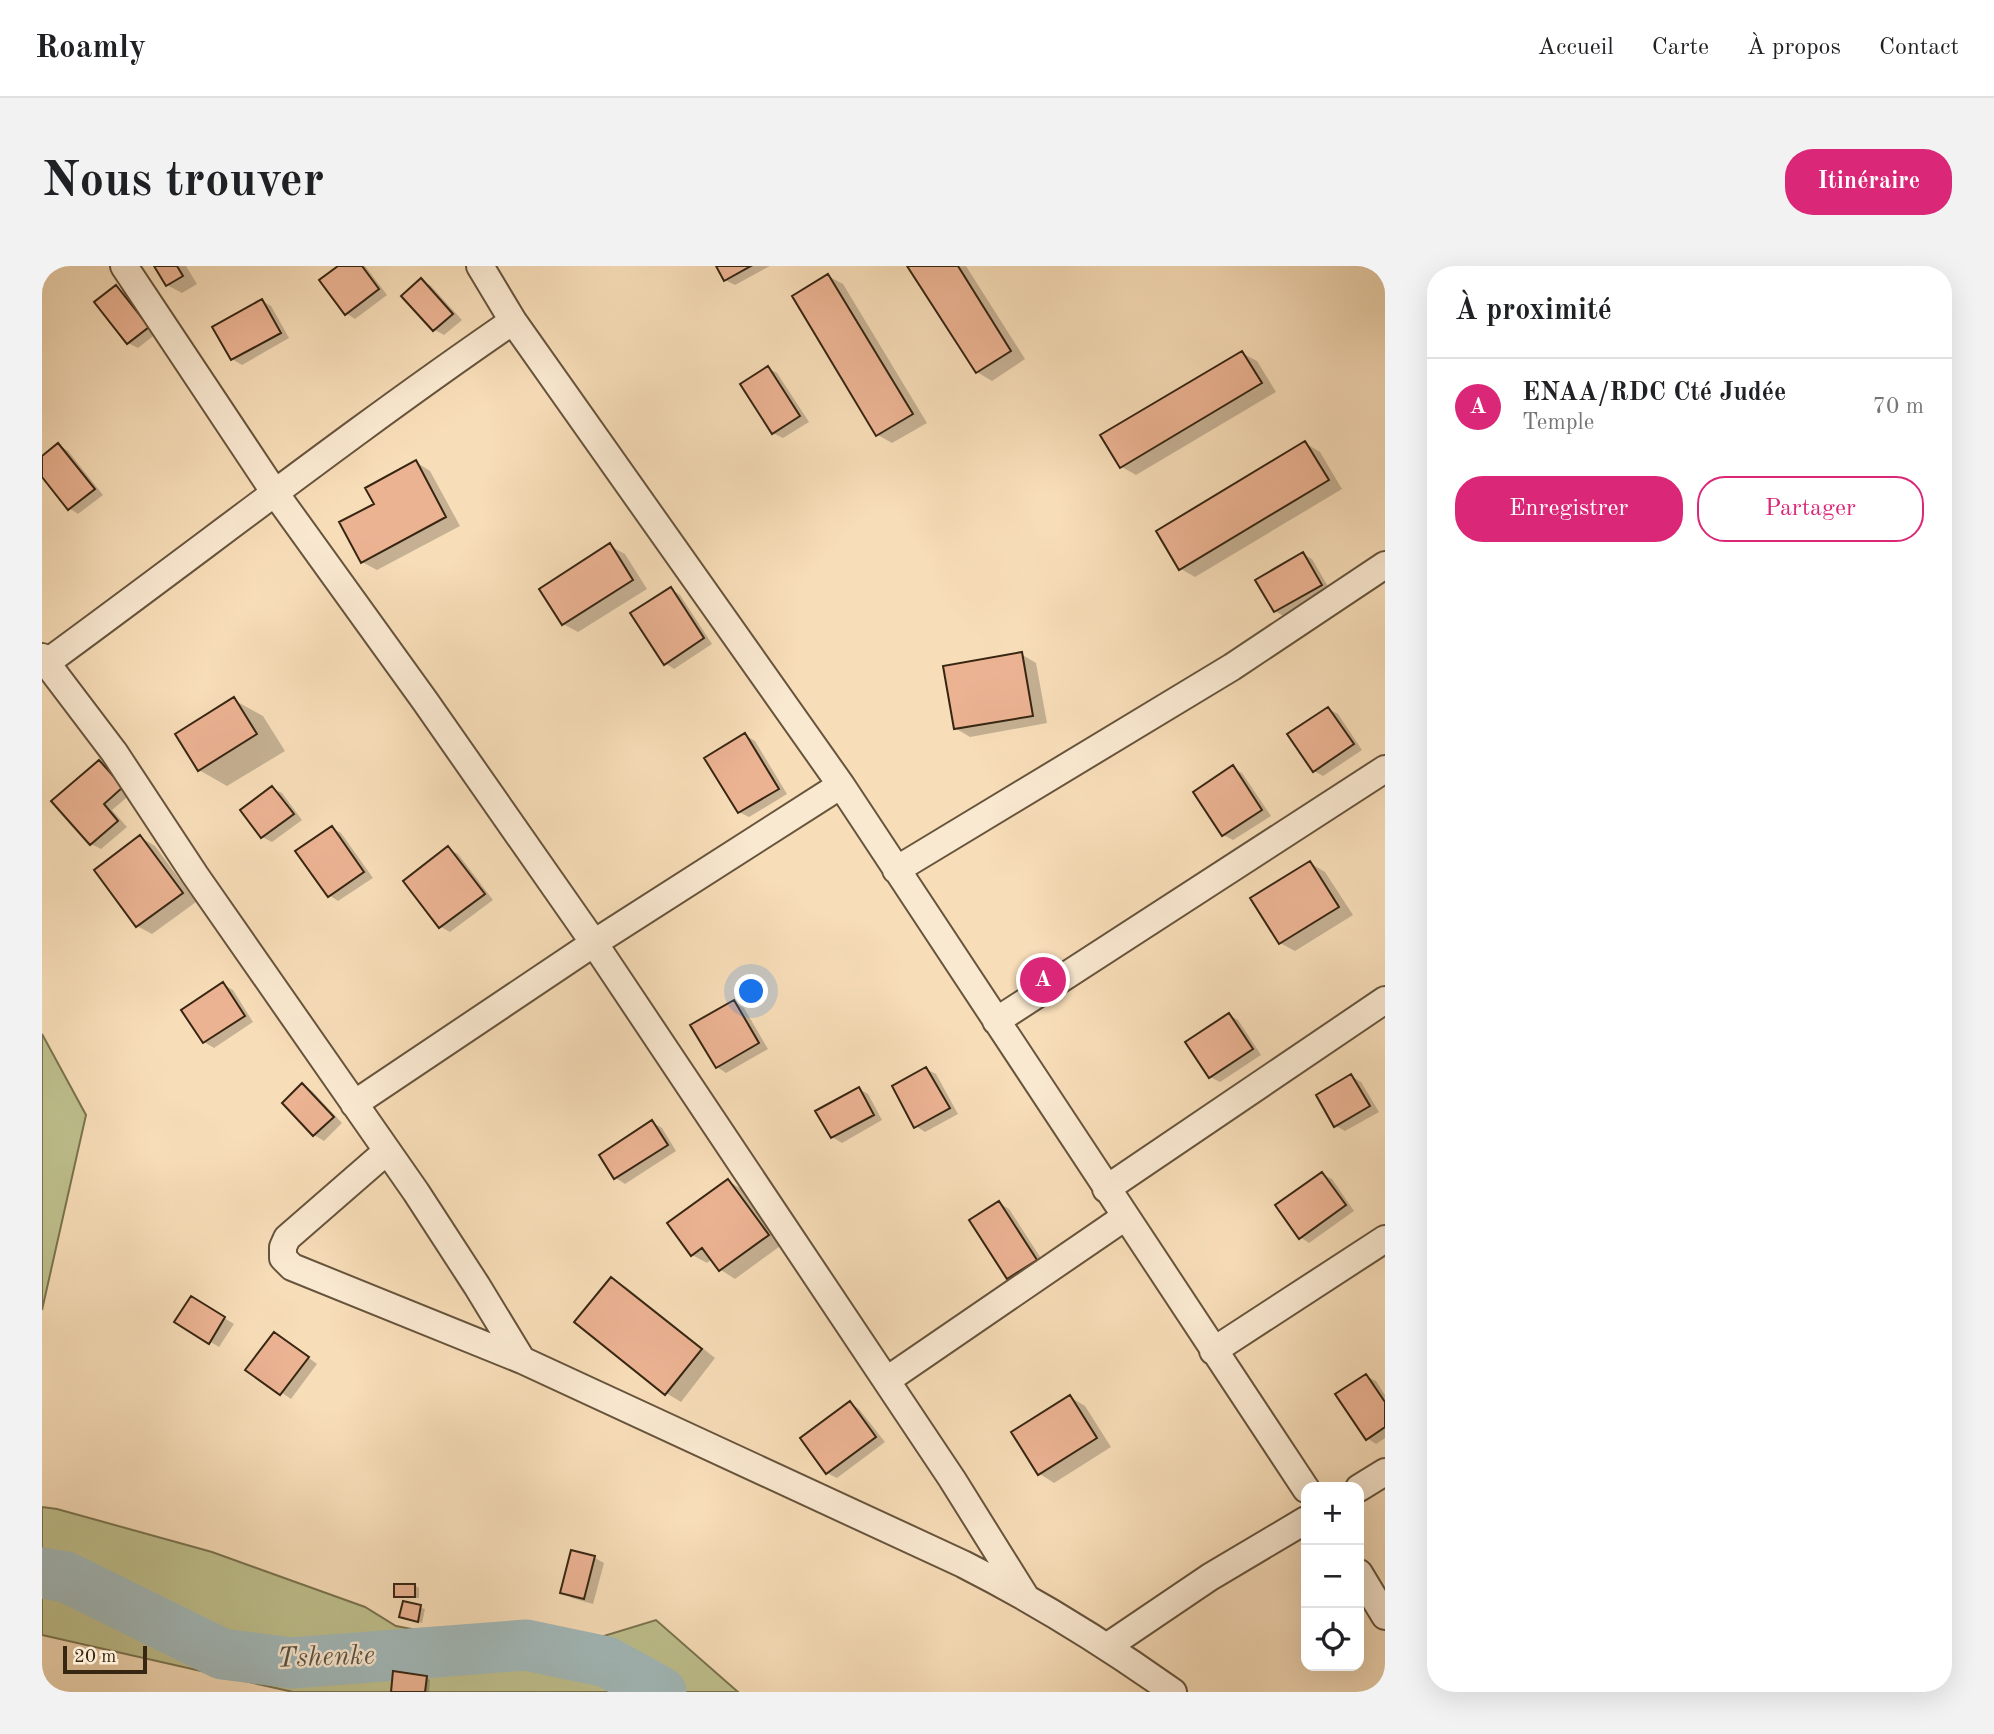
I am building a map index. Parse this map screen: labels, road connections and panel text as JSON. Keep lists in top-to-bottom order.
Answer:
{
  "water": ["Tshenke"],
  "scale_bar": "20 m",
  "page": {
    "header": "Roamly",
    "nav": [
      "Accueil",
      "Carte",
      "À propos",
      "Contact"
    ],
    "buttons": [
      "Itinéraire",
      ["Enregistrer", "Partager"]
    ],
    "title": "Nous trouver",
    "heading": "À proximité",
    "list": [
      {
        "mark": "A",
        "name": "ENAA/RDC Cté Judée",
        "note": "Temple",
        "value": "70 m"
      }
    ],
    "pins": "A",
    "map_buttons": ["+", "−"],
    "scale": "20 m"
  }
}
